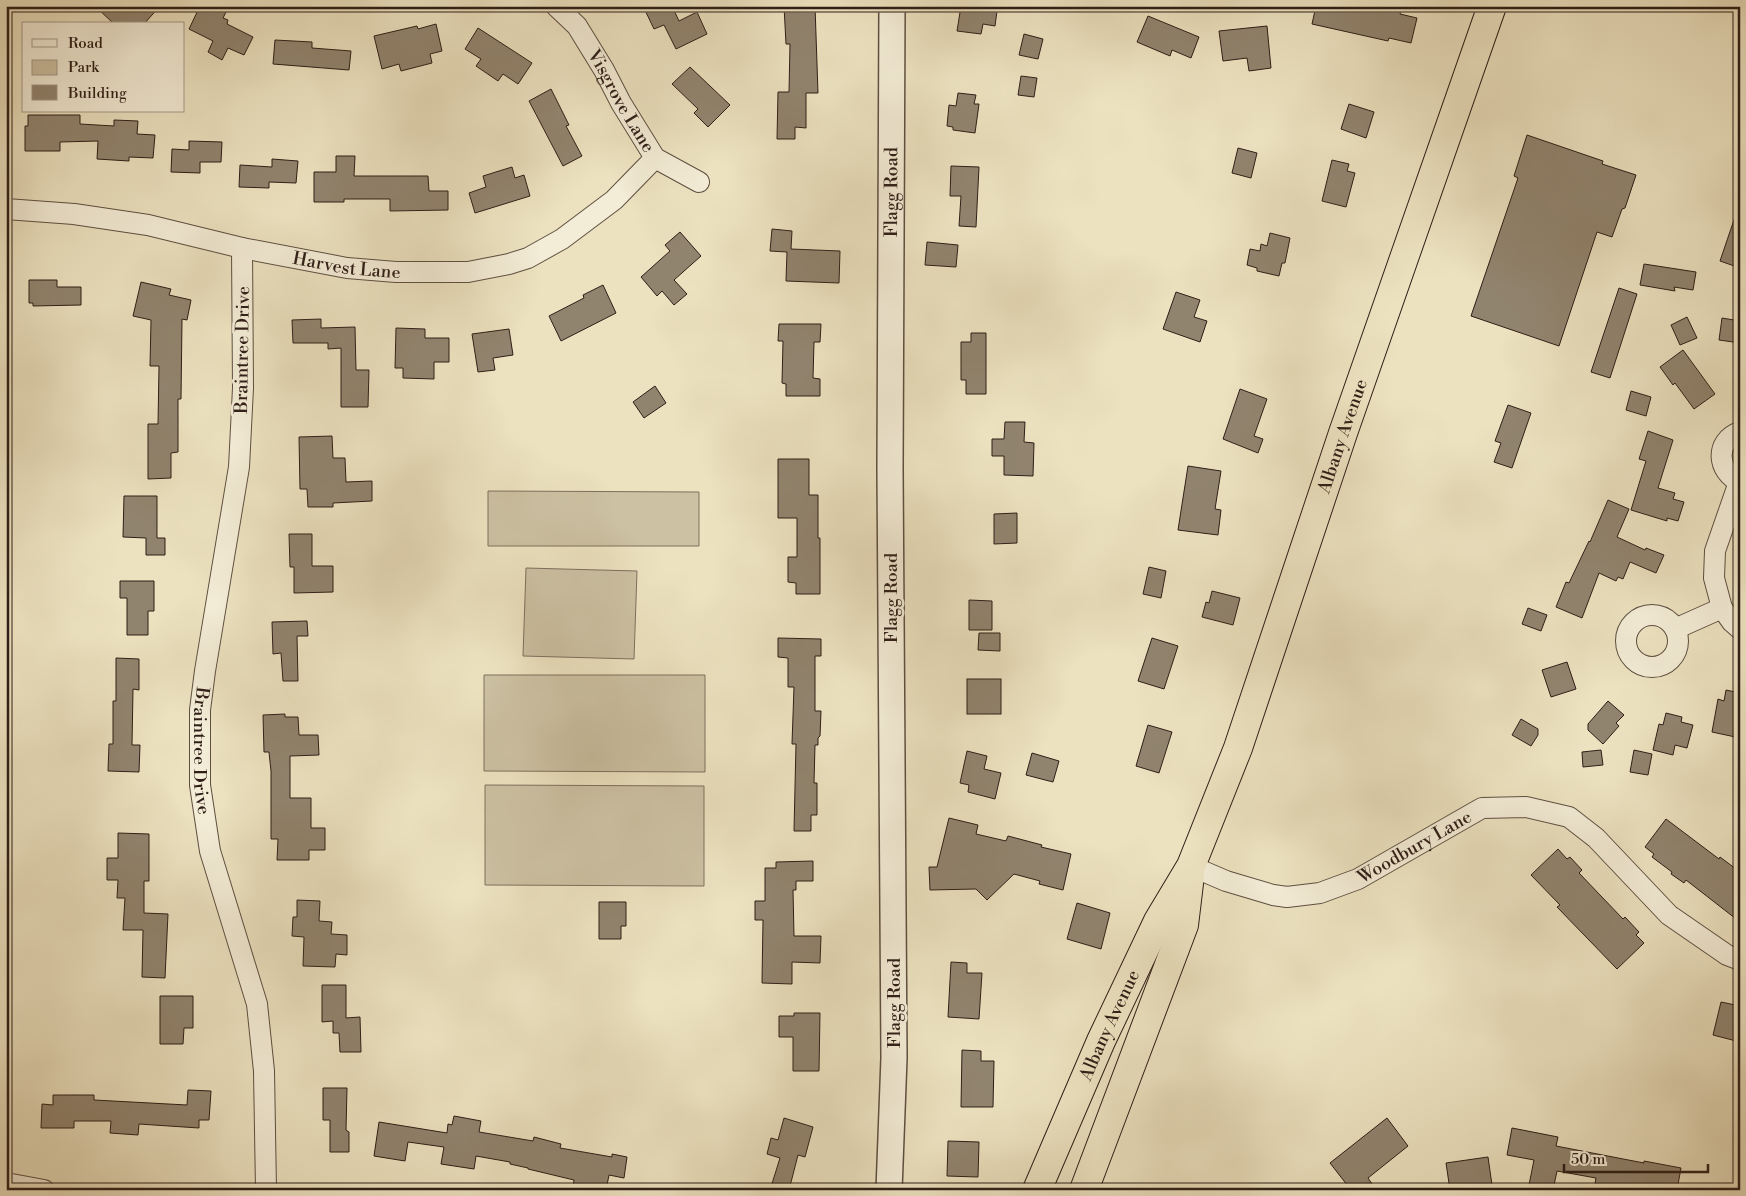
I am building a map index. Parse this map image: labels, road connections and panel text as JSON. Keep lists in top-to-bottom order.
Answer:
{
  "streets": {
    "highway": ["Albany Avenue"],
    "street": [
      "Visgrove Lane",
      "Flagg Road",
      "Harvest Lane",
      "Braintree Drive",
      "Woodbury Lane"
    ]
  },
  "crossings": [
    ["Visgrove Lane", "Harvest Lane"],
    ["Harvest Lane", "Braintree Drive"],
    ["Albany Avenue", "Woodbury Lane"]
  ],
  "legend": ["Road", "Park", "Building"],
  "scale_bar": "50 m"
}
